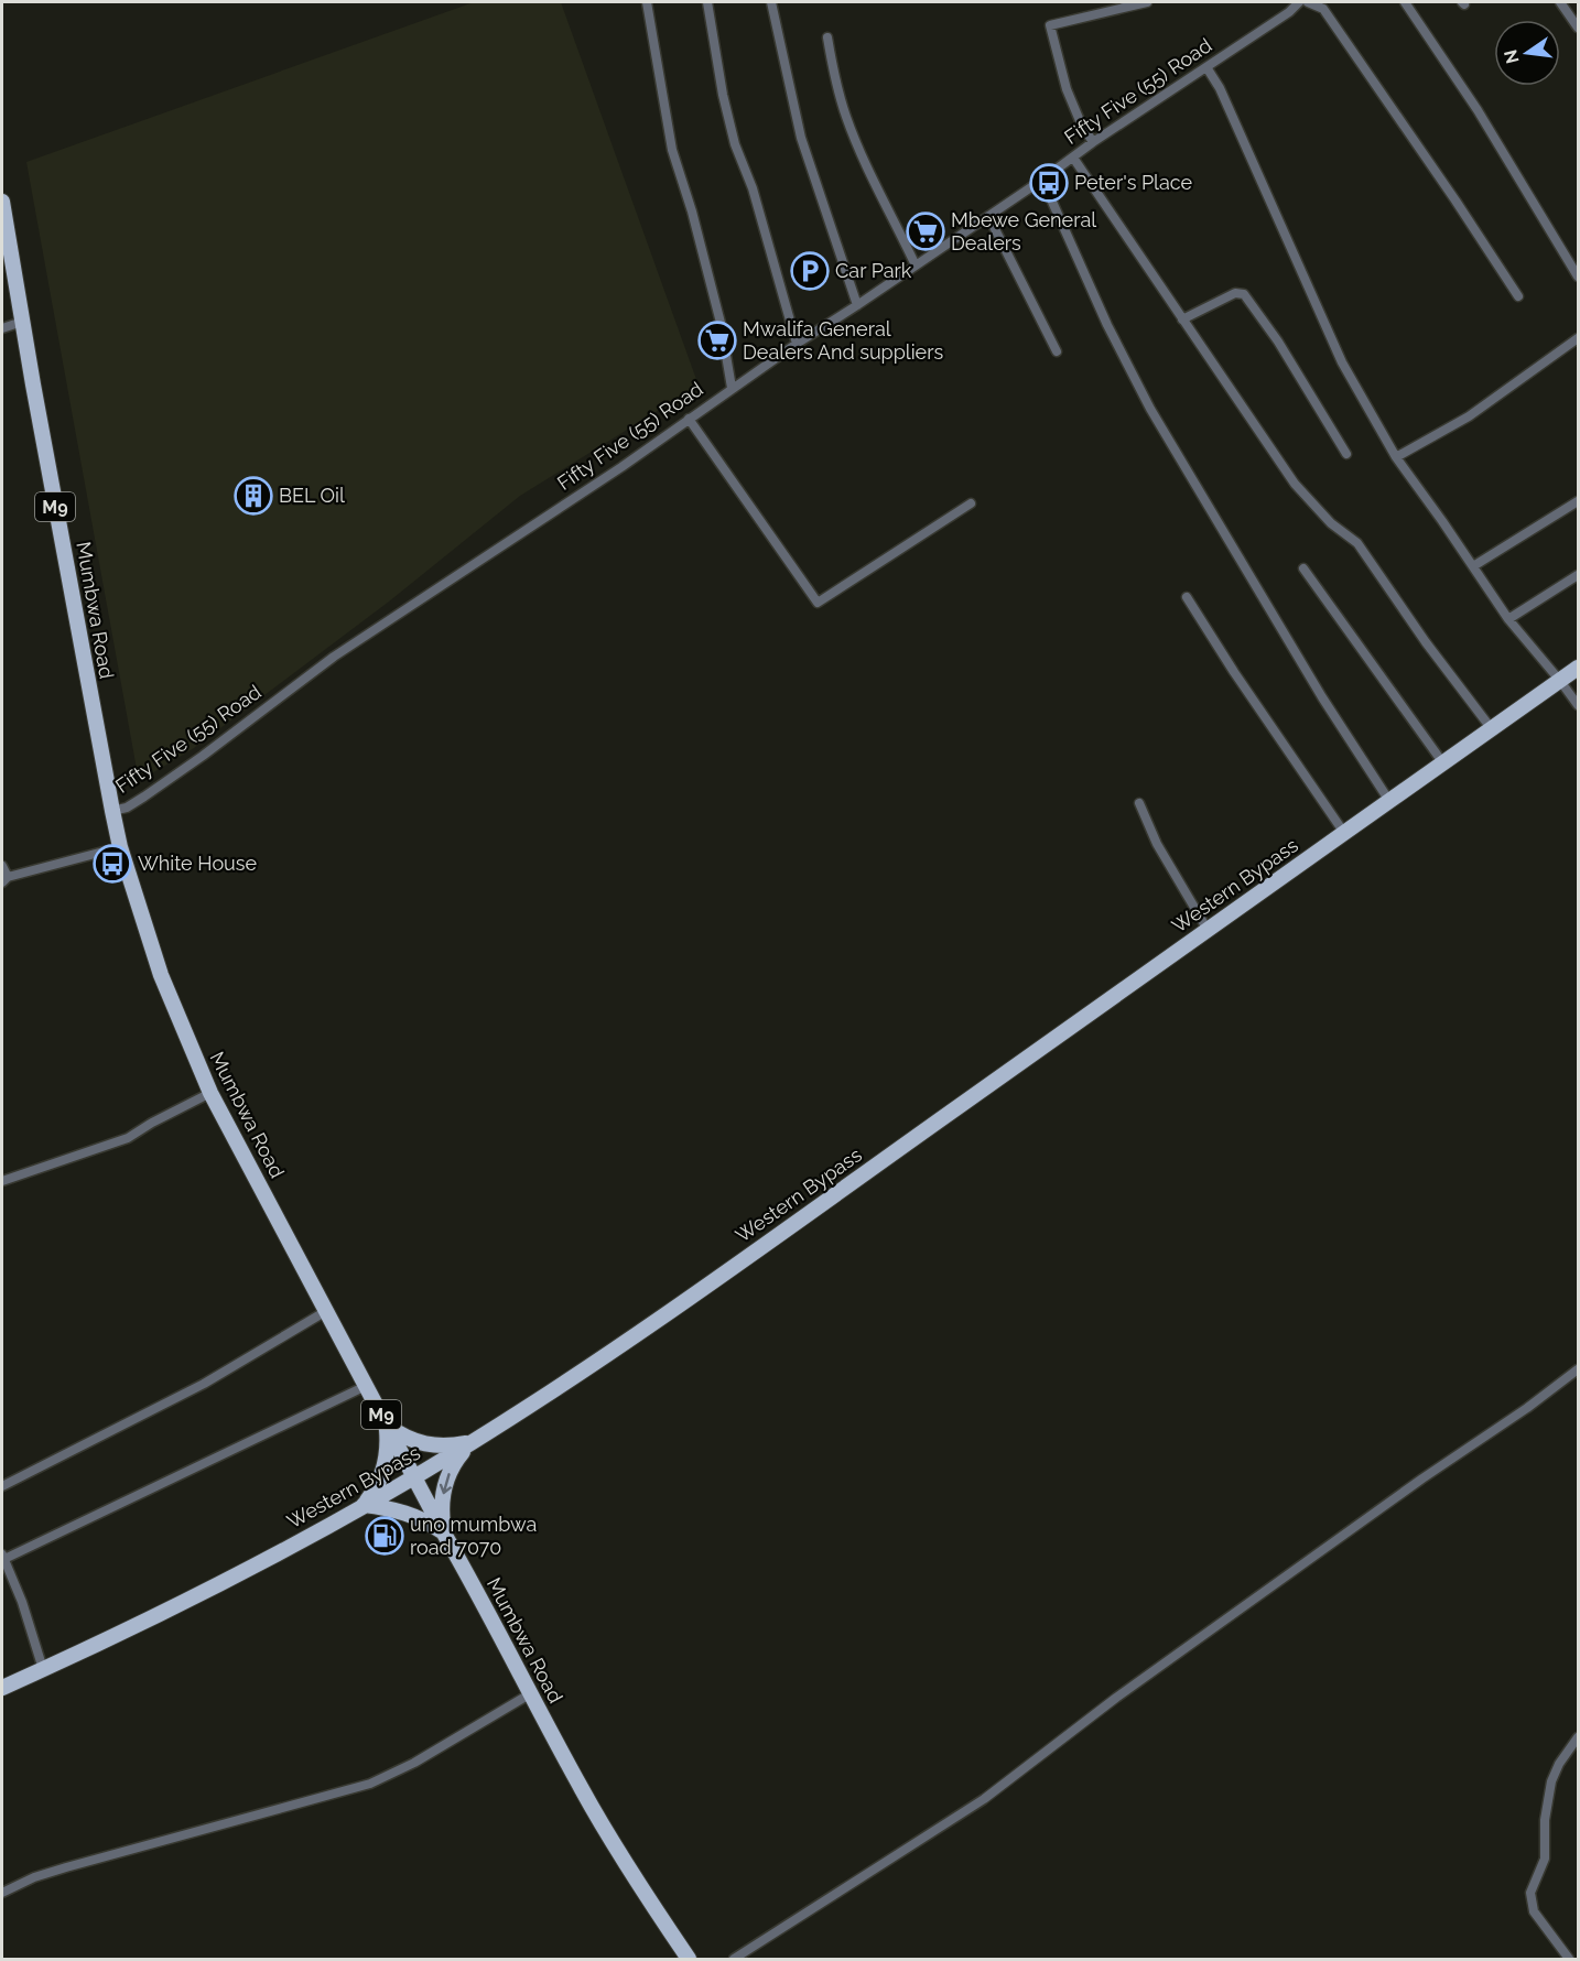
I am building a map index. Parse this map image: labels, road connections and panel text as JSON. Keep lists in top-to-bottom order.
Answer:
{
  "streets": {
    "main road": ["M9", "Mumbwa Road", "Western Bypass"],
    "street": ["Fifty Five (55) Road"]
  },
  "crossings": [
    ["Fifty Five (55) Road", "Mumbwa Road"],
    ["Mumbwa Road", "Western Bypass"]
  ],
  "places": {
    "bus stop": ["Peter's Place", "White House"],
    "supermarket": ["Mbewe General Dealers", "Mwalifa General Dealers And suppliers"],
    "parking": ["Car Park"],
    "building": ["BEL Oil"],
    "fuel station": ["uno mumbwa road 7070"]
  },
  "north": "left"
}
